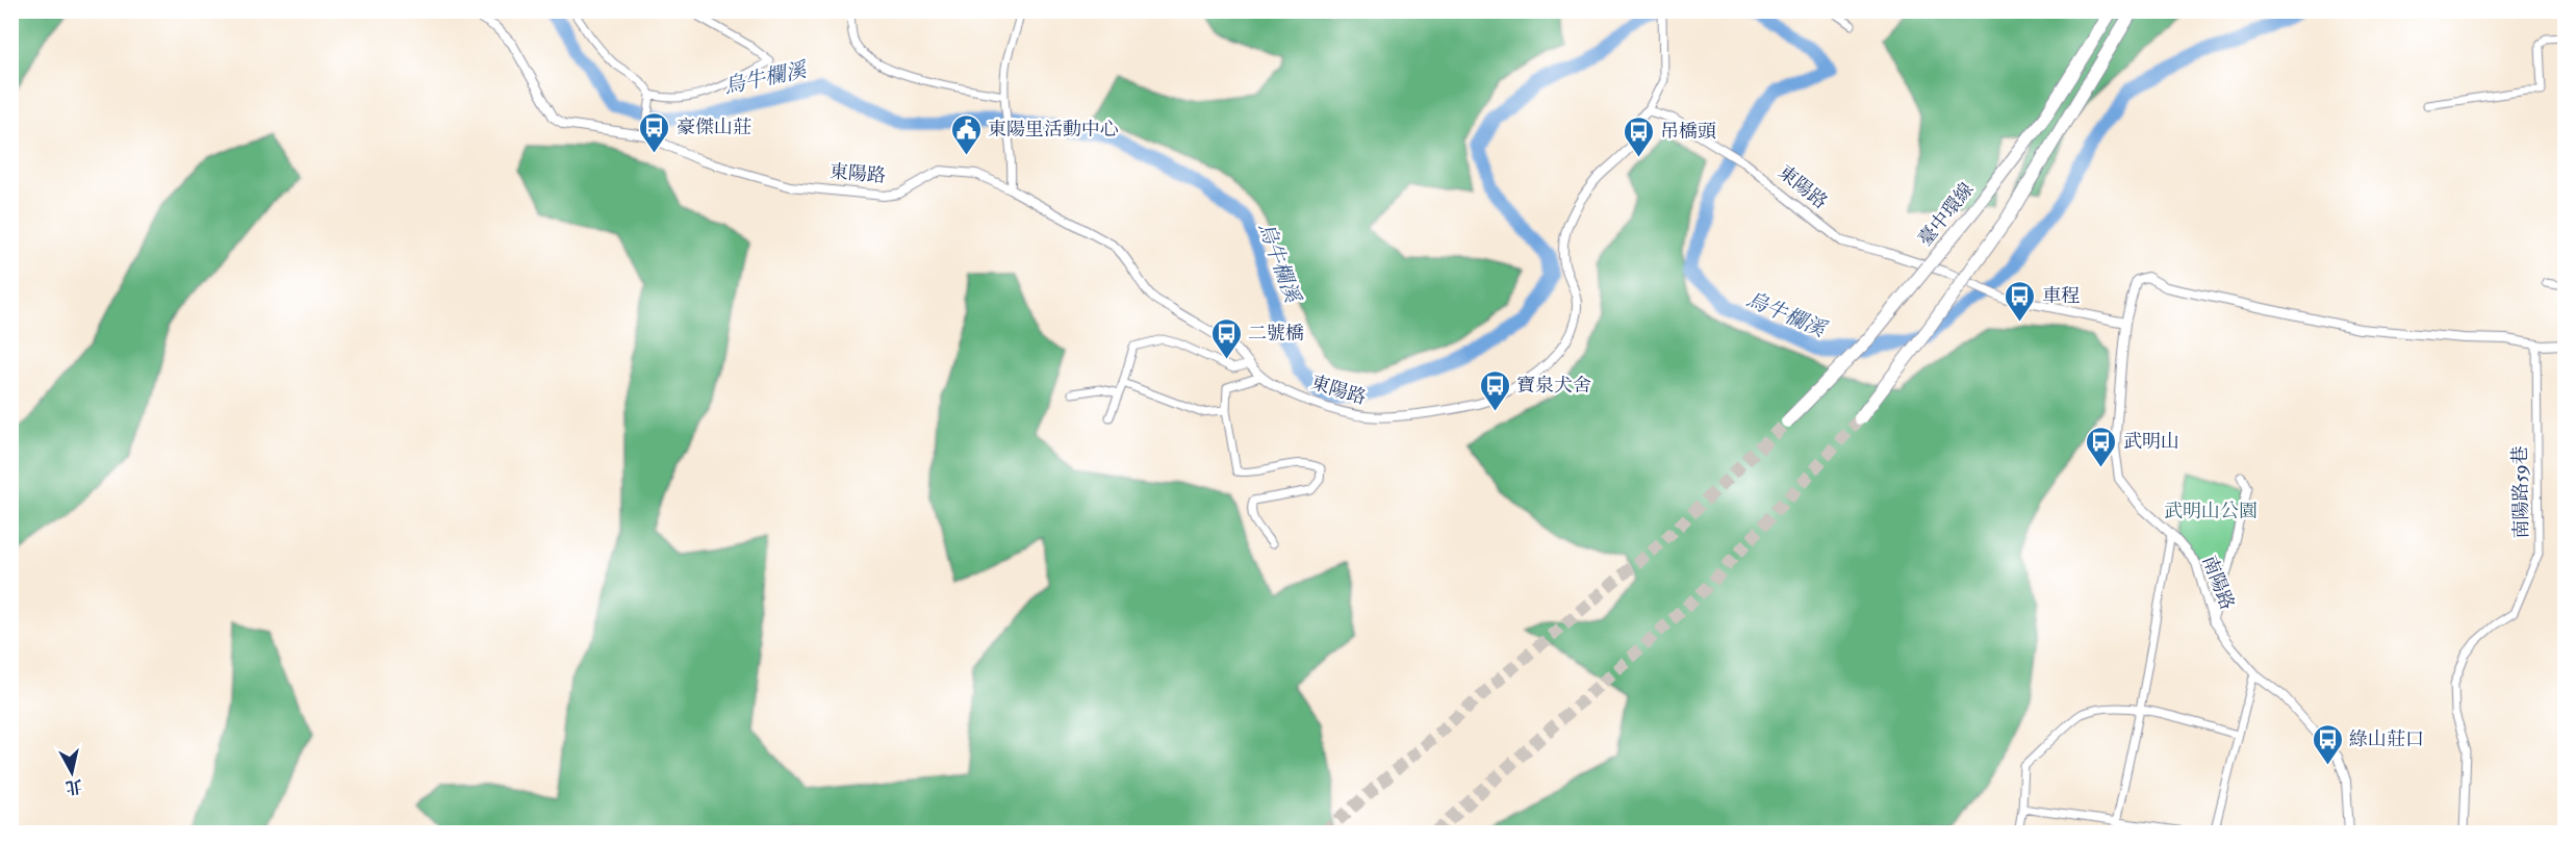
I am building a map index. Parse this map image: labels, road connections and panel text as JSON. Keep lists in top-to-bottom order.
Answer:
{
  "streets": {
    "highway": ["臺中環線"],
    "street": ["東陽路", "南陽路59巷", "南陽路"]
  },
  "crossings": [
    ["東陽路", "南陽路"],
    ["南陽路59巷", "南陽路"]
  ],
  "water": ["烏牛欄溪"],
  "parks": ["武明山公園"],
  "places": {
    "bus stop": [
      "豪傑山莊",
      "吊橋頭",
      "車程",
      "二號橋",
      "寶泉犬舍",
      "武明山",
      "綠山莊口"
    ],
    "public building": ["東陽里活動中心"]
  },
  "north": "bottom"
}
